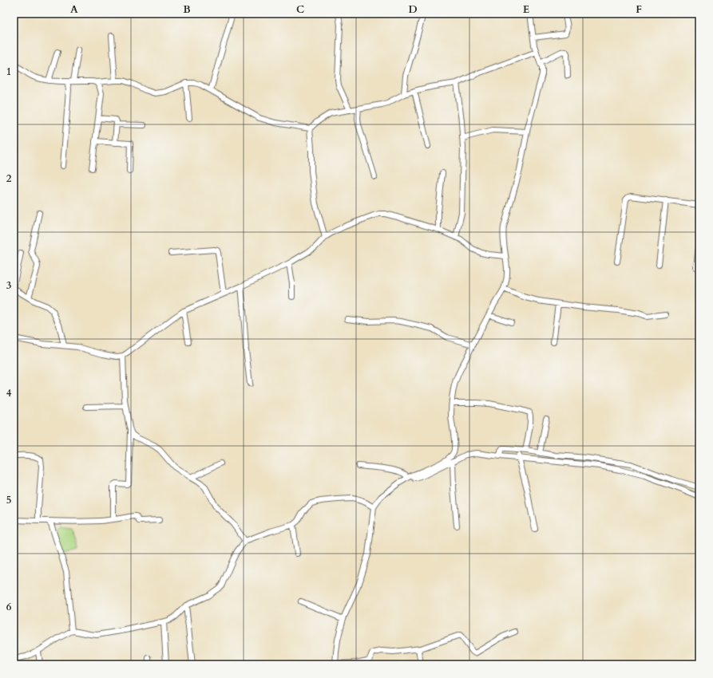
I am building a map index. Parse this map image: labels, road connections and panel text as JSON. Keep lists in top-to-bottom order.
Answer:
{
  "grid": {
    "columns": [
      "A",
      "B",
      "C",
      "D",
      "E",
      "F"
    ],
    "rows": [
      "1",
      "2",
      "3",
      "4",
      "5",
      "6"
    ]
  }
}
